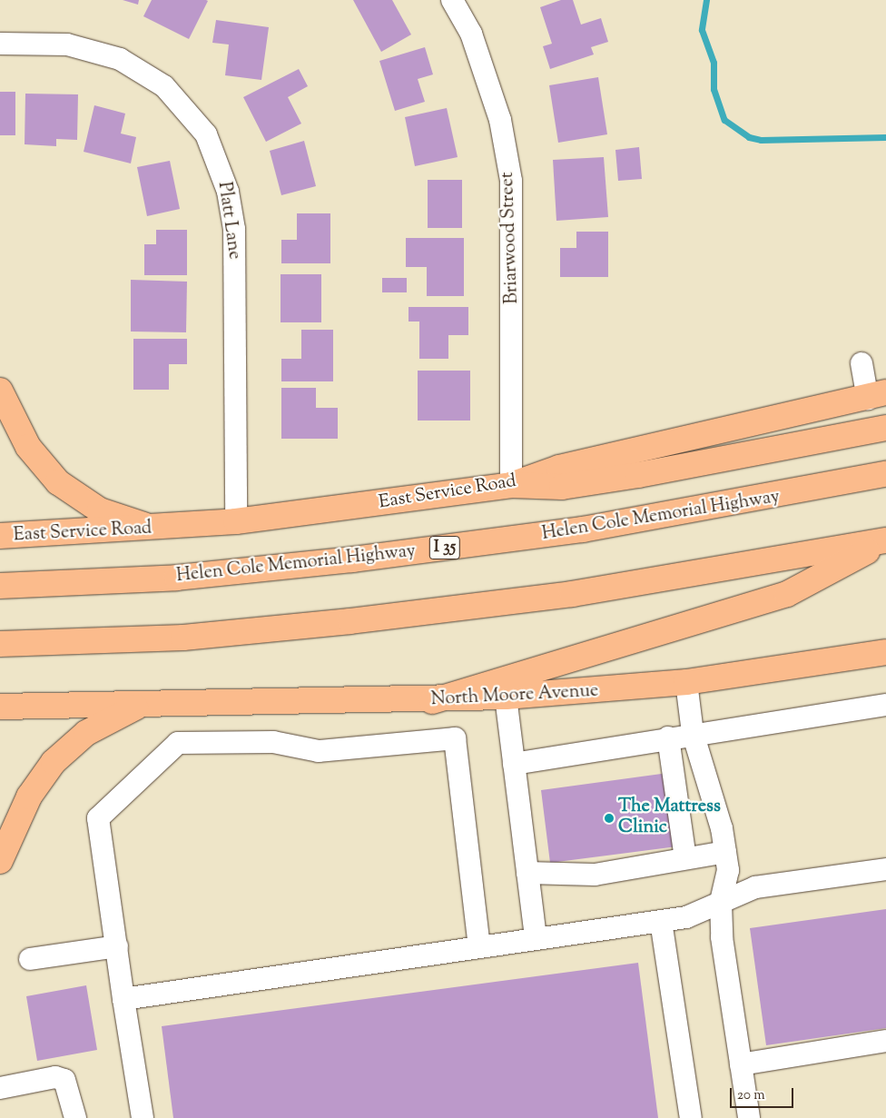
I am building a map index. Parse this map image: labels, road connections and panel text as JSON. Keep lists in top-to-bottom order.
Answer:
{
  "streets": {
    "main road": [
      "East Service Road",
      "Helen Cole Memorial Highway",
      "I 35",
      "North Moore Avenue"
    ],
    "street": ["Platt Lane", "Briarwood Street"]
  },
  "crossings": [
    ["Platt Lane", "East Service Road"],
    ["Briarwood Street", "East Service Road"]
  ],
  "places": ["The Mattress Clinic"],
  "scale_bar": "20 m"
}
